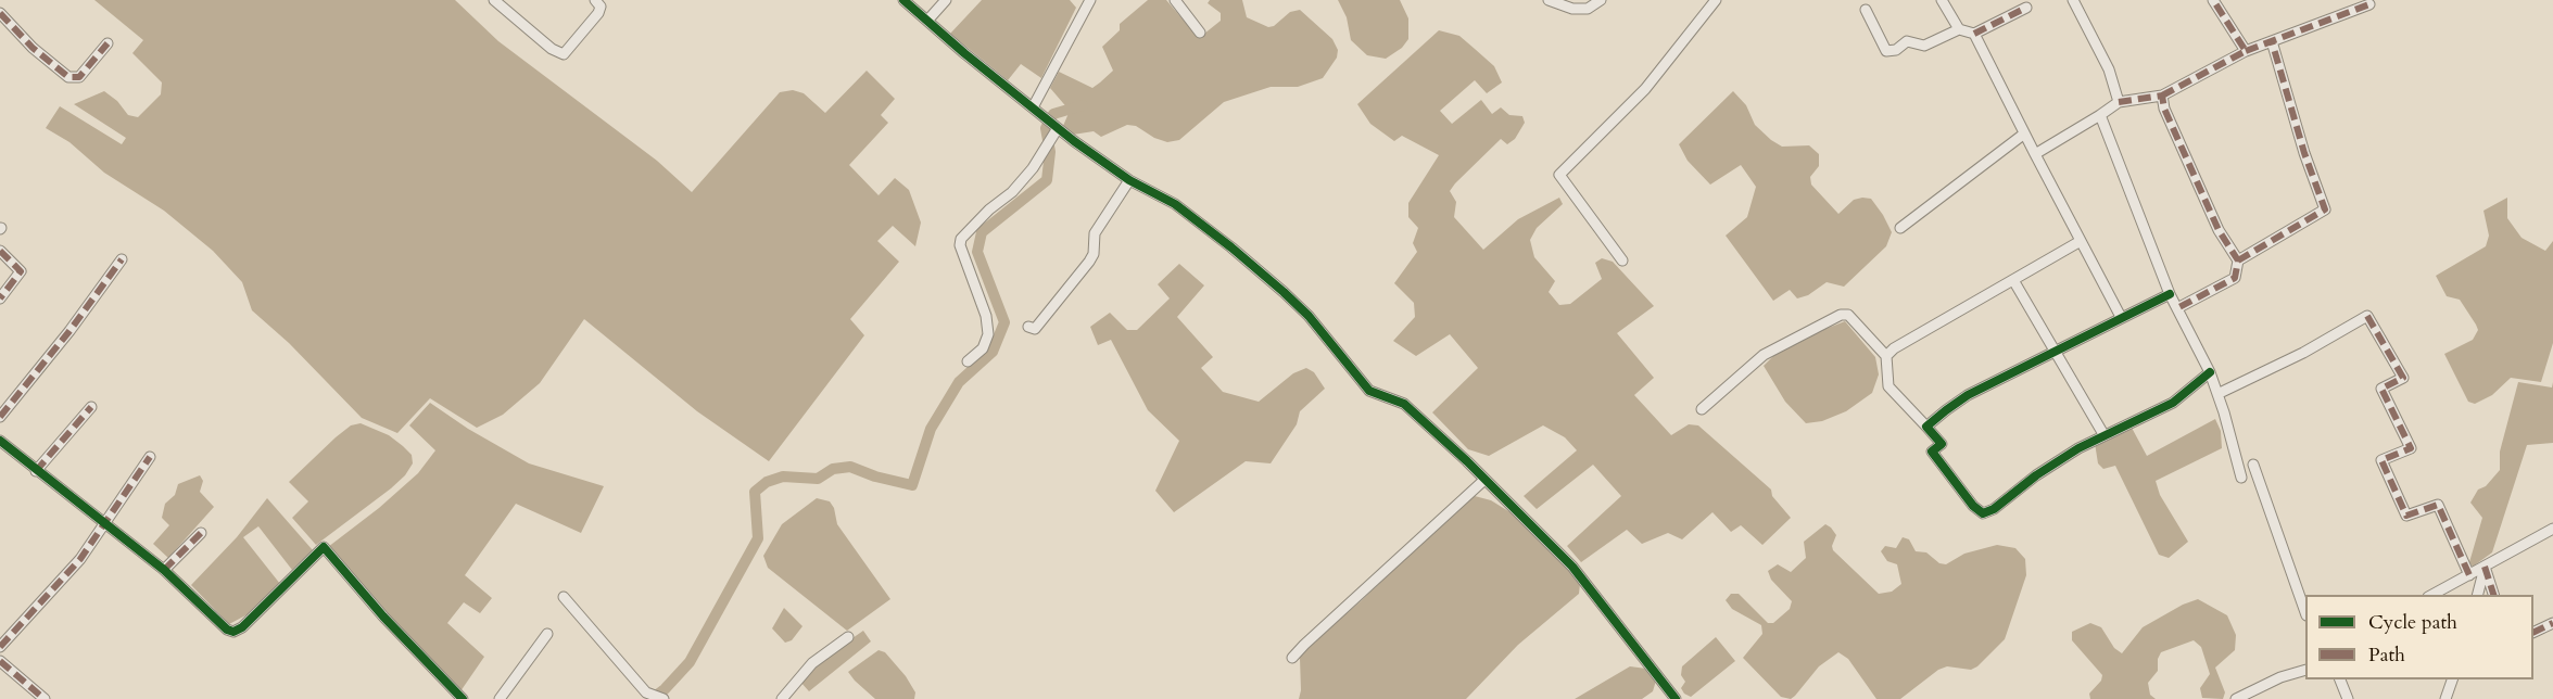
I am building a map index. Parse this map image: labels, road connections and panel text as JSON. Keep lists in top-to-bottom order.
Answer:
{
  "legend": ["Cycle path", "Path"]
}
